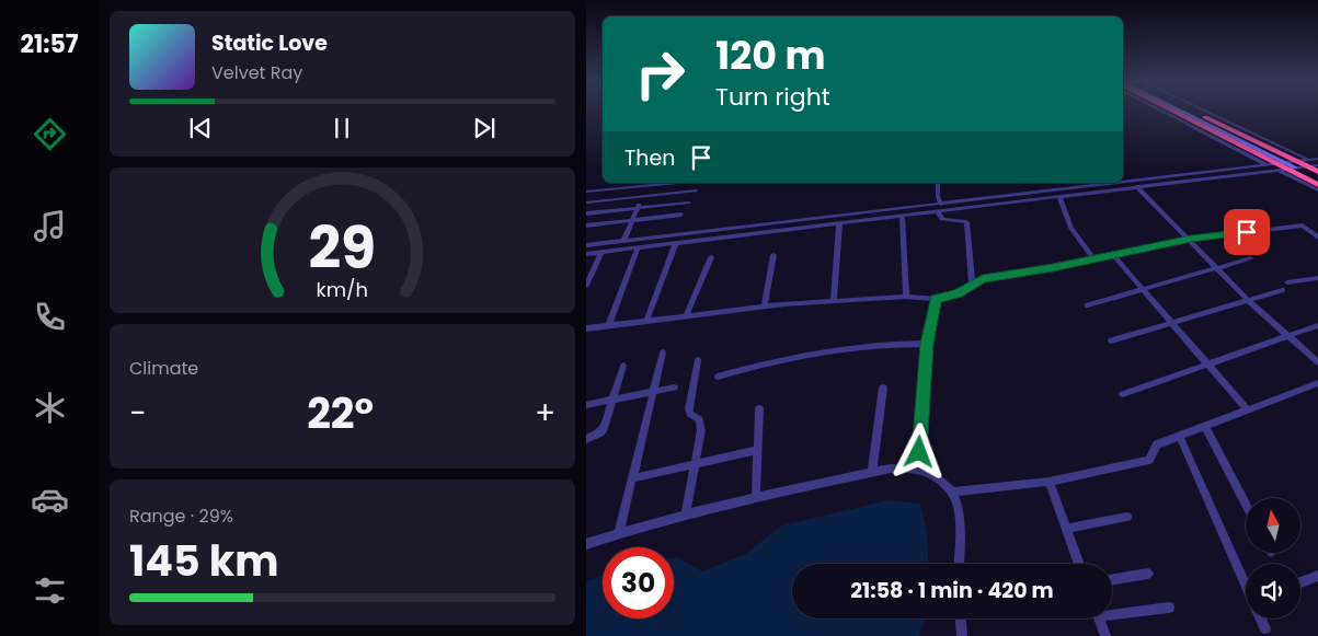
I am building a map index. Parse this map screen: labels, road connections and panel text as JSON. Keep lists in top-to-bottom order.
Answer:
{
  "north": "top",
  "page": {
    "tabs": "21:57",
    "turn": ["120 m", "Turn right"],
    "song": ["Static Love", "Velvet Ray"],
    "then": "Then",
    "tile": [
      "Climate",
      ["Range · 29%", "145 km"]
    ],
    "heat": ["−", "22°", "+"],
    "limit": "30",
    "trip": "21:58 · 1 min · 420 m",
    "gauge": ["29", "km/h"]
  }
}
